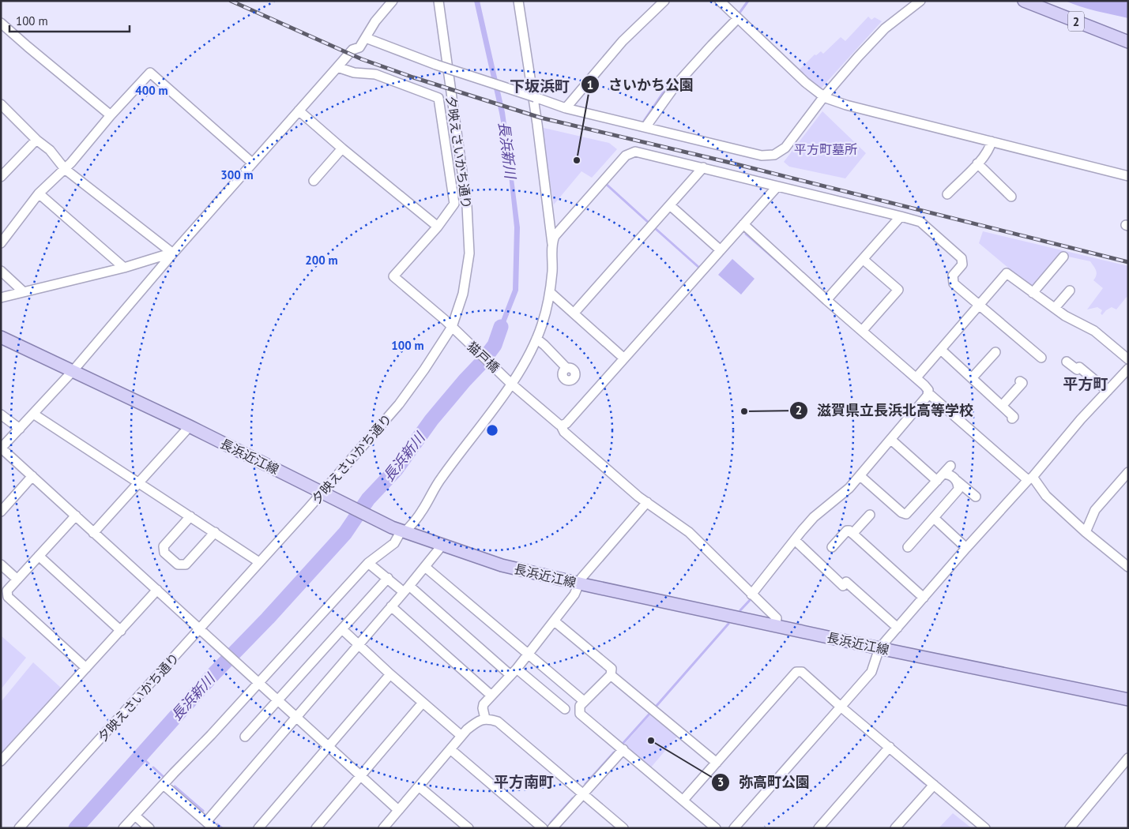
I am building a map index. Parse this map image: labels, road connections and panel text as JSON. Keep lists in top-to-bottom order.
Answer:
{
  "streets": {
    "main road": ["2", "長浜近江線"],
    "street": ["夕映えさいかち通り", "猫戸橋"]
  },
  "crossings": [
    ["夕映えさいかち通り", "猫戸橋"],
    ["夕映えさいかち通り", "長浜近江線"],
    ["猫戸橋", "長浜近江線"]
  ],
  "districts": ["下坂浜町", "平方町", "平方南町"],
  "water": ["長浜新川"],
  "parks": ["平方町墓所"],
  "places": ["さいかち公園", "滋賀県立長浜北高等学校", "弥高町公園"],
  "scale_bar": "100 m",
  "rings": [
    "400 m",
    "300 m",
    "200 m",
    "100 m"
  ]
}
